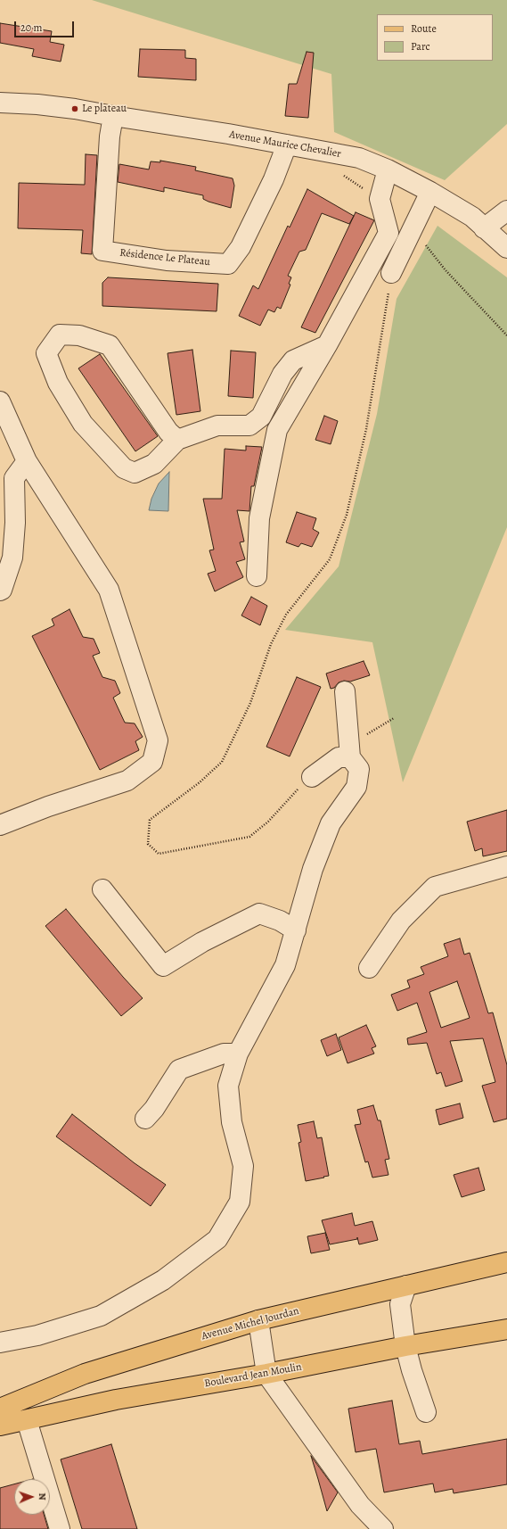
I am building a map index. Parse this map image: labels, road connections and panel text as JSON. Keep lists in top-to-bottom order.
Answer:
{
  "streets": {
    "main road": ["Avenue Michel Jourdan", "Boulevard Jean Moulin"],
    "street": ["Avenue Maurice Chevalier", "Résidence Le Plateau"]
  },
  "crossings": [
    ["Avenue Maurice Chevalier", "Résidence Le Plateau"]
  ],
  "places": ["Le plateau"],
  "legend": ["Route", "Parc"],
  "scale_bar": "20 m",
  "north": "right"
}
